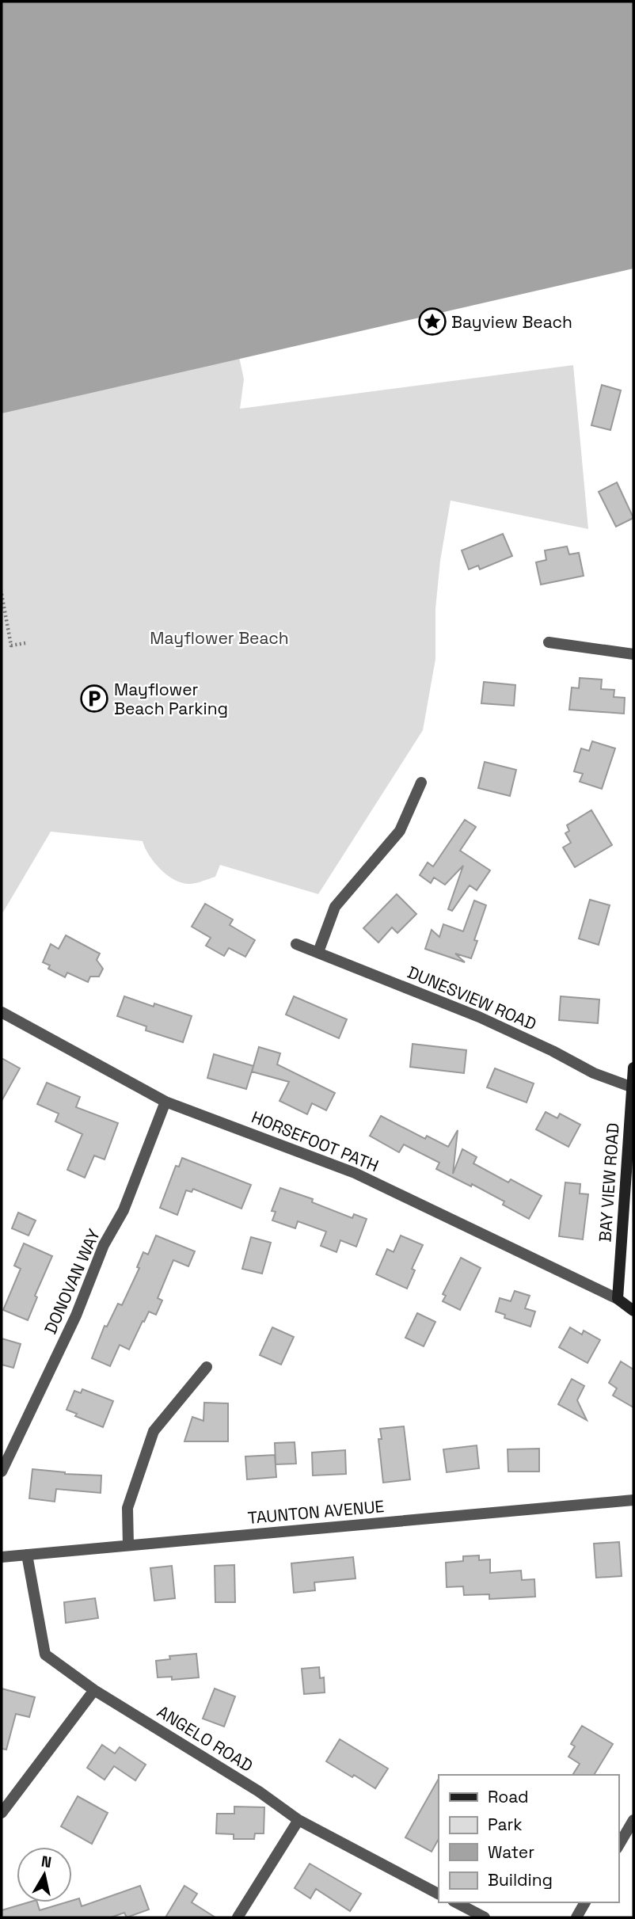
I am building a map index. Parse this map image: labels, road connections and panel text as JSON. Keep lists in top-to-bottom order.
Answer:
{
  "streets": {
    "street": [
      "DUNESVIEW ROAD",
      "HORSEFOOT PATH",
      "BAY VIEW ROAD",
      "DONOVAN WAY",
      "TAUNTON AVENUE",
      "ANGELO ROAD"
    ]
  },
  "crossings": [
    ["DUNESVIEW ROAD", "BAY VIEW ROAD"],
    ["HORSEFOOT PATH", "BAY VIEW ROAD"],
    ["HORSEFOOT PATH", "DONOVAN WAY"],
    ["TAUNTON AVENUE", "ANGELO ROAD"]
  ],
  "parks": ["Mayflower Beach"],
  "places": {
    "place": ["Bayview Beach"],
    "parking": ["Mayflower Beach Parking"]
  },
  "legend": [
    "Road",
    "Park",
    "Water",
    "Building"
  ],
  "north": "top"
}
